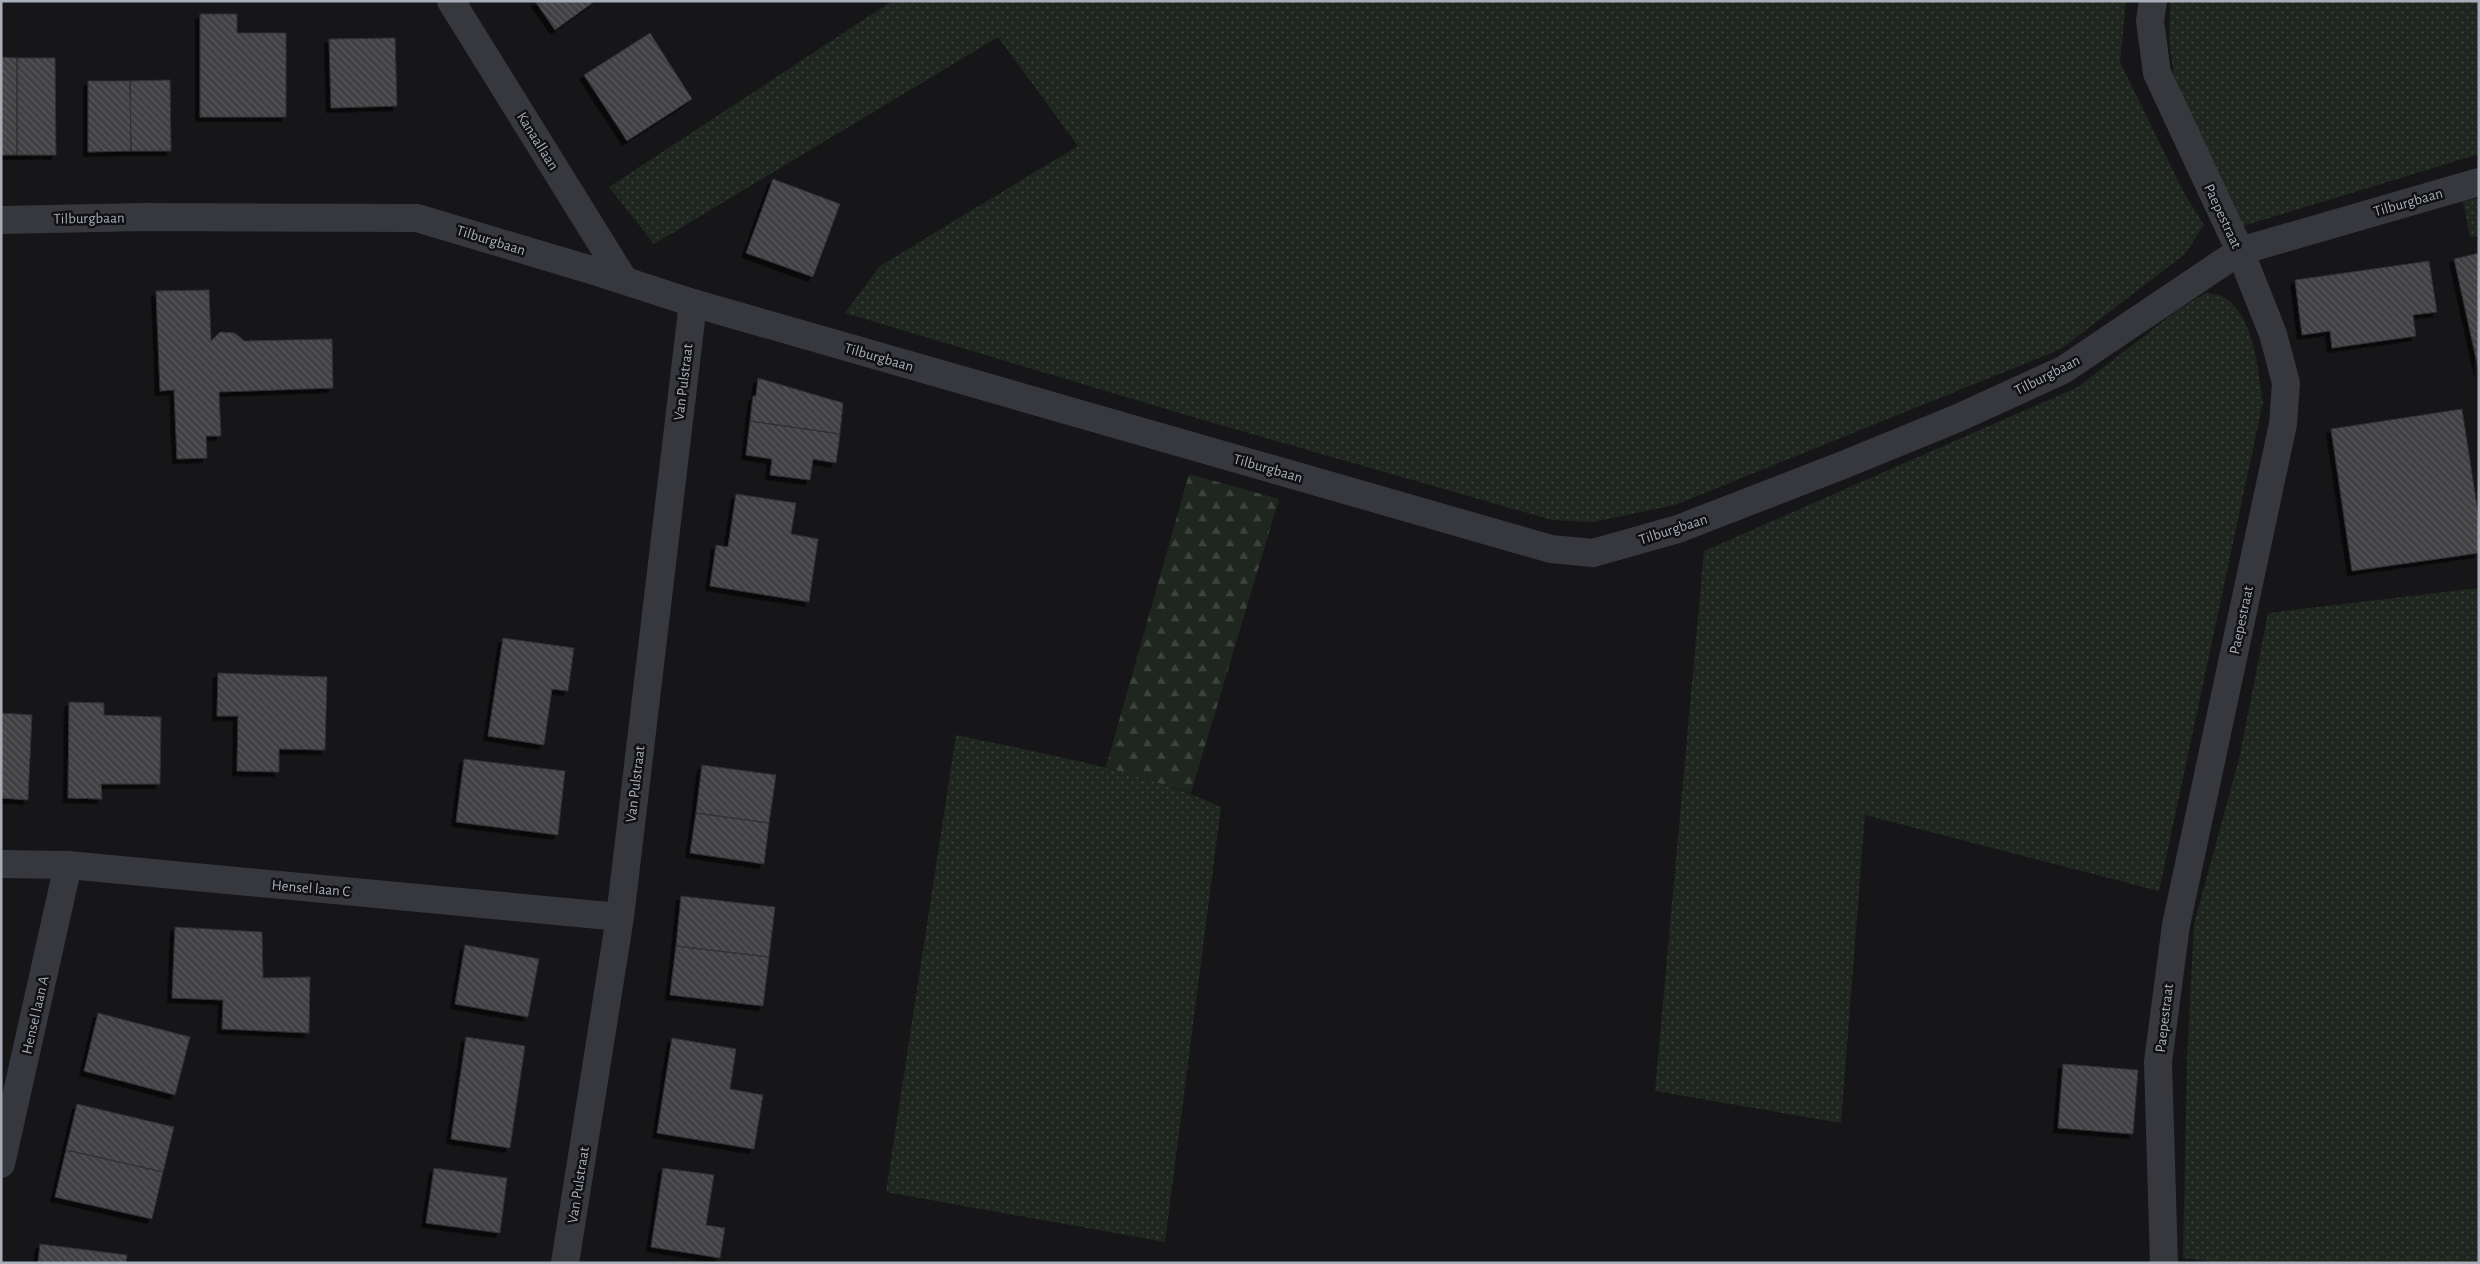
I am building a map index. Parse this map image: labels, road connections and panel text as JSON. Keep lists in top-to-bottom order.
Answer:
{
  "streets": {
    "street": [
      "Kanaallaan",
      "Tilburgbaan",
      "Paepestraat",
      "Van Pulstraat",
      "Hensel laan C",
      "Hensel laan A"
    ]
  },
  "crossings": [
    ["Kanaallaan", "Tilburgbaan"],
    ["Tilburgbaan", "Paepestraat"],
    ["Tilburgbaan", "Van Pulstraat"],
    ["Van Pulstraat", "Hensel laan C"],
    ["Hensel laan C", "Hensel laan A"]
  ]
}
